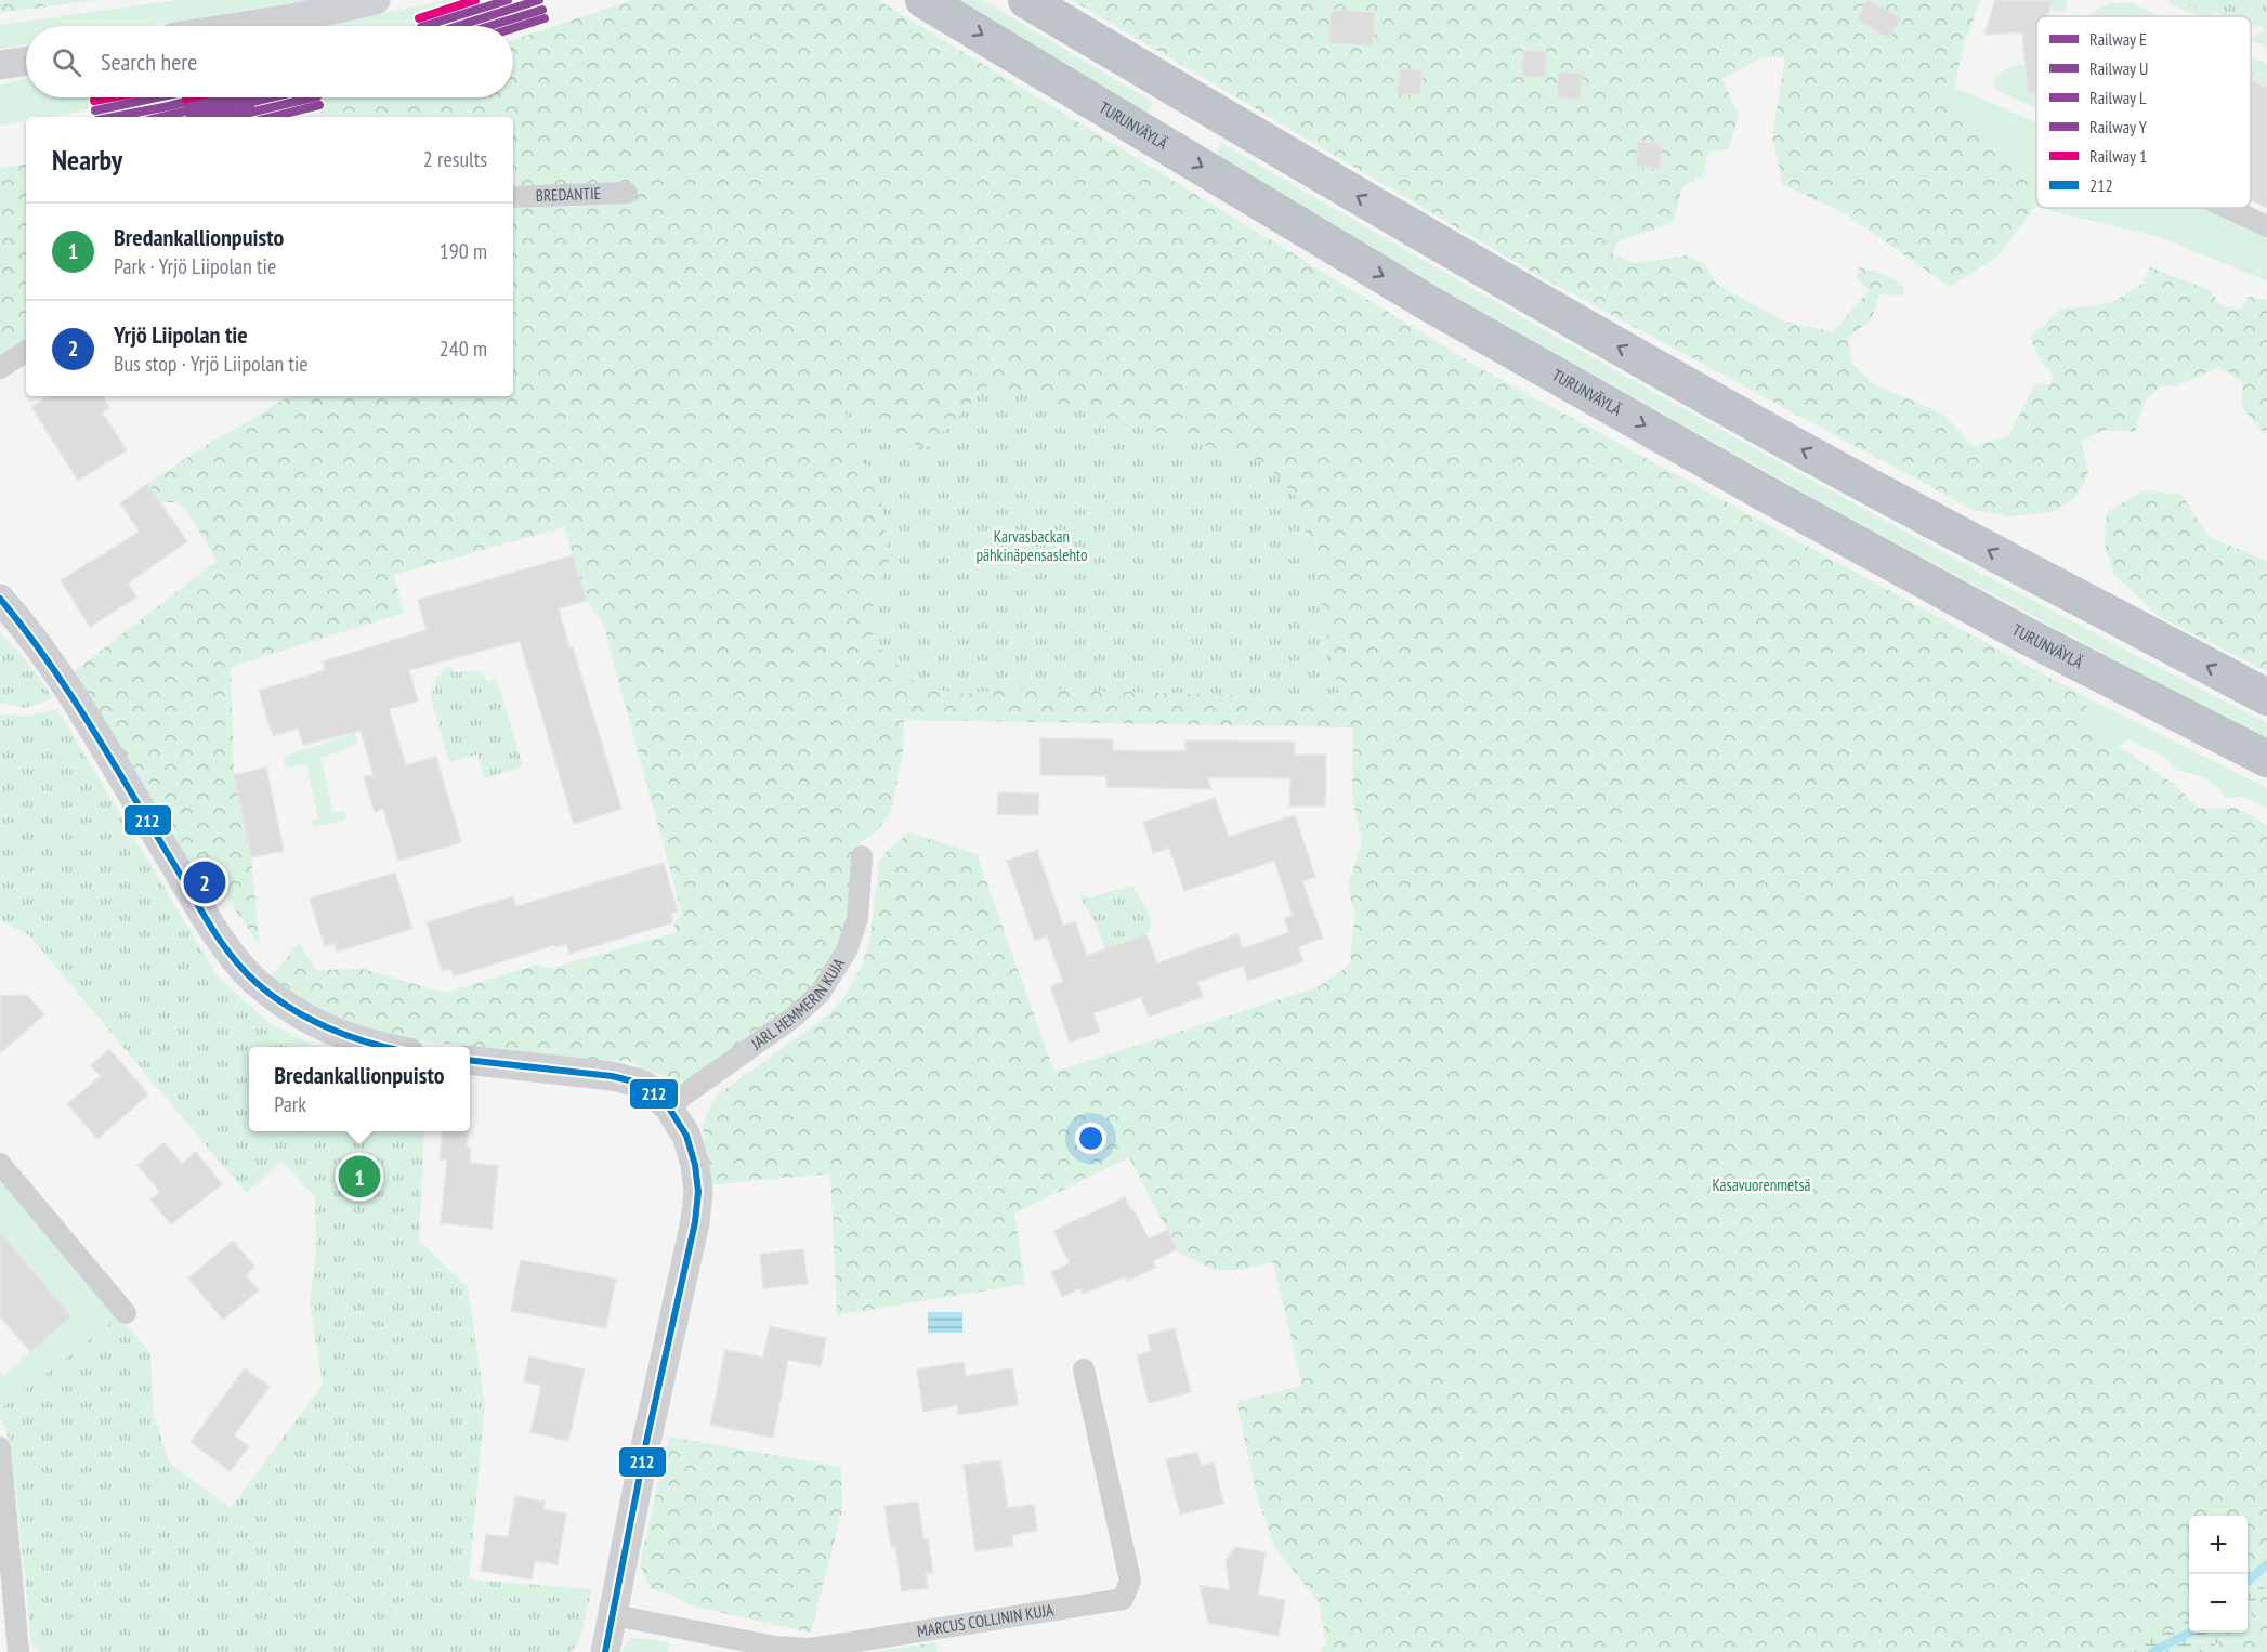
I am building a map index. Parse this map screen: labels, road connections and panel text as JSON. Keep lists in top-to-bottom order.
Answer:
{
  "streets": {
    "highway": ["TURUNVÄYLÄ"],
    "street": ["BREDANTIE", "JARL HEMMERIN KUJA", "MARCUS COLLININ KUJA"]
  },
  "parks": ["Karvasbackan pähkinäpensaslehto", "Kasavuorenmetsä"],
  "lines": [
    "rail line E",
    "rail line L",
    "rail line 1",
    "rail line U",
    "rail line Y",
    "transit line 212"
  ],
  "legend": [
    "Railway E",
    "Railway U",
    "Railway L",
    "Railway Y",
    "Railway 1",
    "212"
  ],
  "page": {
    "search": "Search here",
    "heading": ["Nearby", "2 results"],
    "list": [
      {
        "mark": "1",
        "name": "Bredankallionpuisto",
        "note": "Park · Yrjö Liipolan tie",
        "value": "190 m"
      },
      {
        "mark": "2",
        "name": "Yrjö Liipolan tie",
        "note": "Bus stop · Yrjö Liipolan tie",
        "value": "240 m"
      }
    ],
    "pins": ["2", "1"],
    "popup": ["Bredankallionpuisto", "Park"],
    "map_buttons": ["+", "−"]
  }
}
